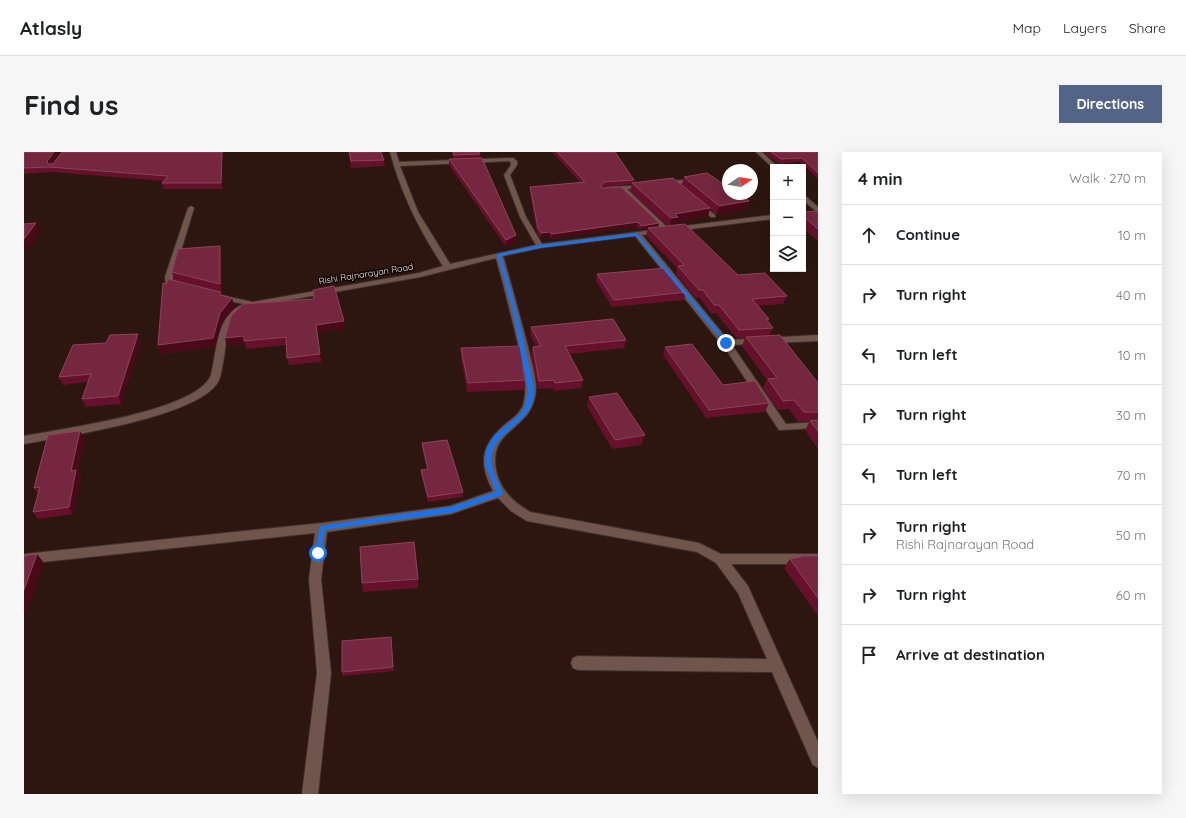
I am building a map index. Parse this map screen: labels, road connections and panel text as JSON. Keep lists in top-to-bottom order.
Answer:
{
  "streets": {
    "street": ["Rishi Rajnarayan Road"]
  },
  "north": "right",
  "page": {
    "header": "Atlasly",
    "nav": ["Map", "Layers", "Share"],
    "buttons": "Directions",
    "title": "Find us",
    "heading": ["4 min", "Walk · 270 m"],
    "map_buttons": ["+", "−"],
    "list": [
      ["Continue", "10 m"],
      ["Turn right", "40 m"],
      ["Turn left", "10 m"],
      ["Turn right", "30 m"],
      ["Turn left", "70 m"],
      ["Turn right", "Rishi Rajnarayan Road", "50 m"],
      ["Turn right", "60 m"],
      "Arrive at destination"
    ]
  }
}
